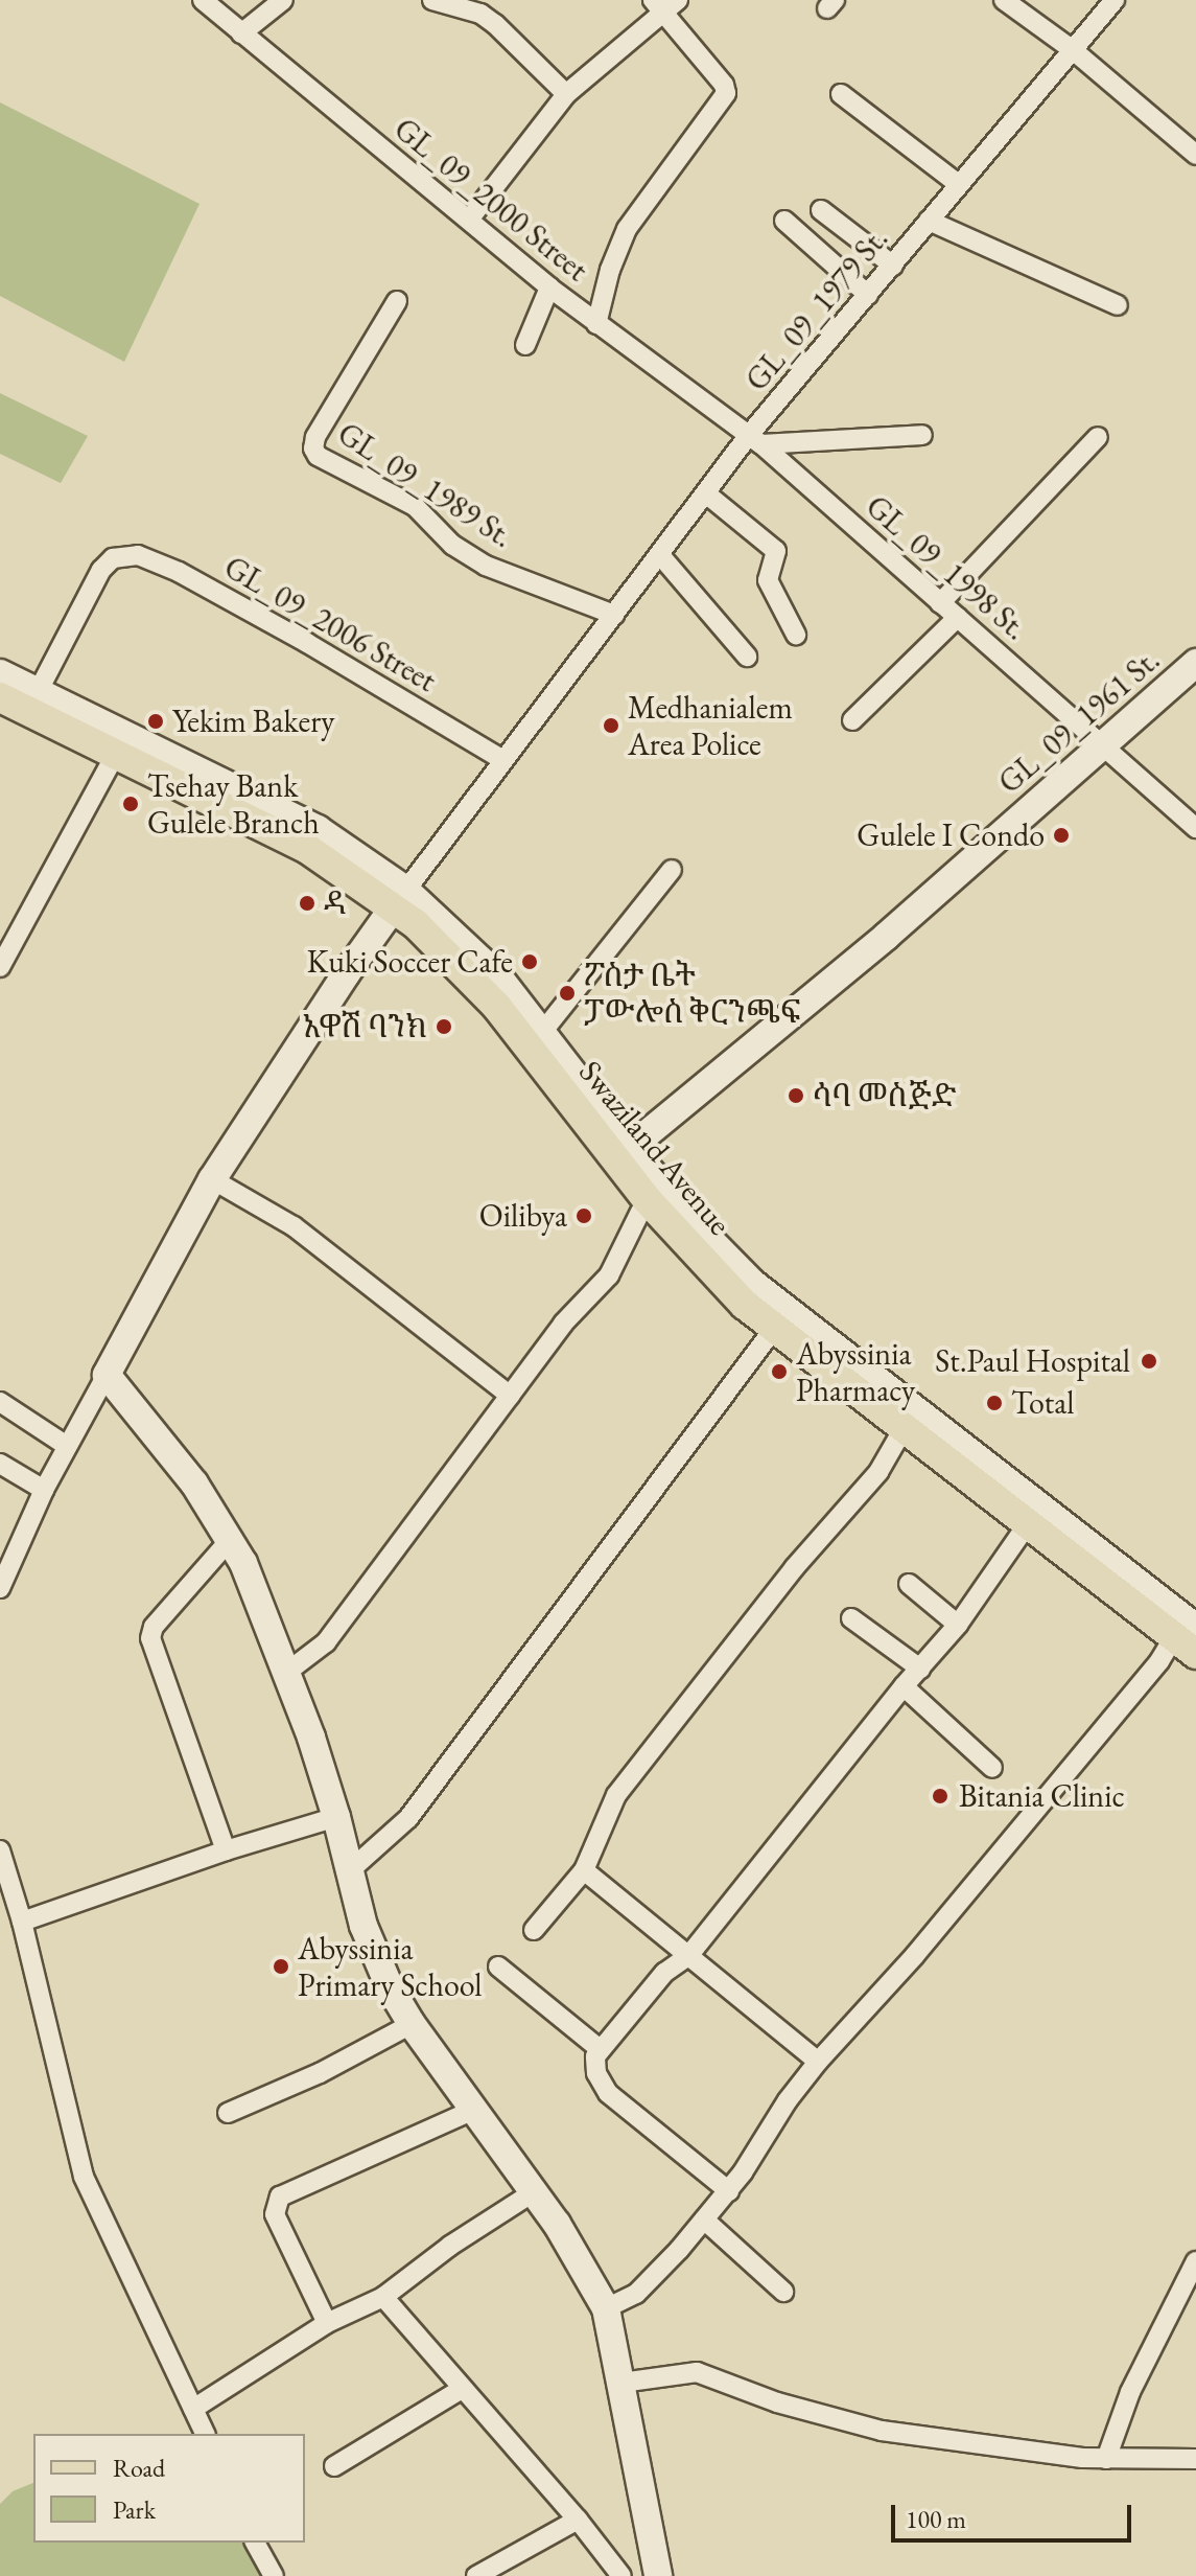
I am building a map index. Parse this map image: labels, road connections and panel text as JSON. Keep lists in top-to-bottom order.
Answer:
{
  "streets": {
    "main road": ["GL_09_1961 St.", "Swaziland Avenue"],
    "street": [
      "GL_09_2000 Street",
      "GL_09_1979 St.",
      "GL_09_1989 St.",
      "GL_09_1998 St.",
      "GL_09_2006 Street"
    ]
  },
  "crossings": [
    ["GL_09_2000 Street", "GL_09_1979 St."],
    ["GL_09_2000 Street", "GL_09_1998 St."],
    ["GL_09_1979 St.", "GL_09_1989 St."],
    ["GL_09_1979 St.", "GL_09_1998 St."],
    ["GL_09_1979 St.", "GL_09_2006 Street"],
    ["GL_09_1979 St.", "Swaziland Avenue"],
    ["GL_09_1998 St.", "GL_09_1961 St."],
    ["GL_09_1961 St.", "Swaziland Avenue"]
  ],
  "places": [
    "Yekim Bakery",
    "Medhanialem Area Police",
    "Tsehay Bank Gulele Branch",
    "Gulele I Condo",
    "ዳ",
    "Kuki Soccer Cafe",
    "ፖስታ ቤት ፓውሎስ ቅርንጫፍ",
    "አዋሽ ባንክ",
    "ሳባ መስጅድ",
    "Oilibya",
    "St.Paul Hospital",
    "Abyssinia Pharmacy",
    "Total",
    "Bitania Clinic",
    "Abyssinia Primary School"
  ],
  "legend": ["Road", "Park"],
  "scale_bar": "100 m"
}
